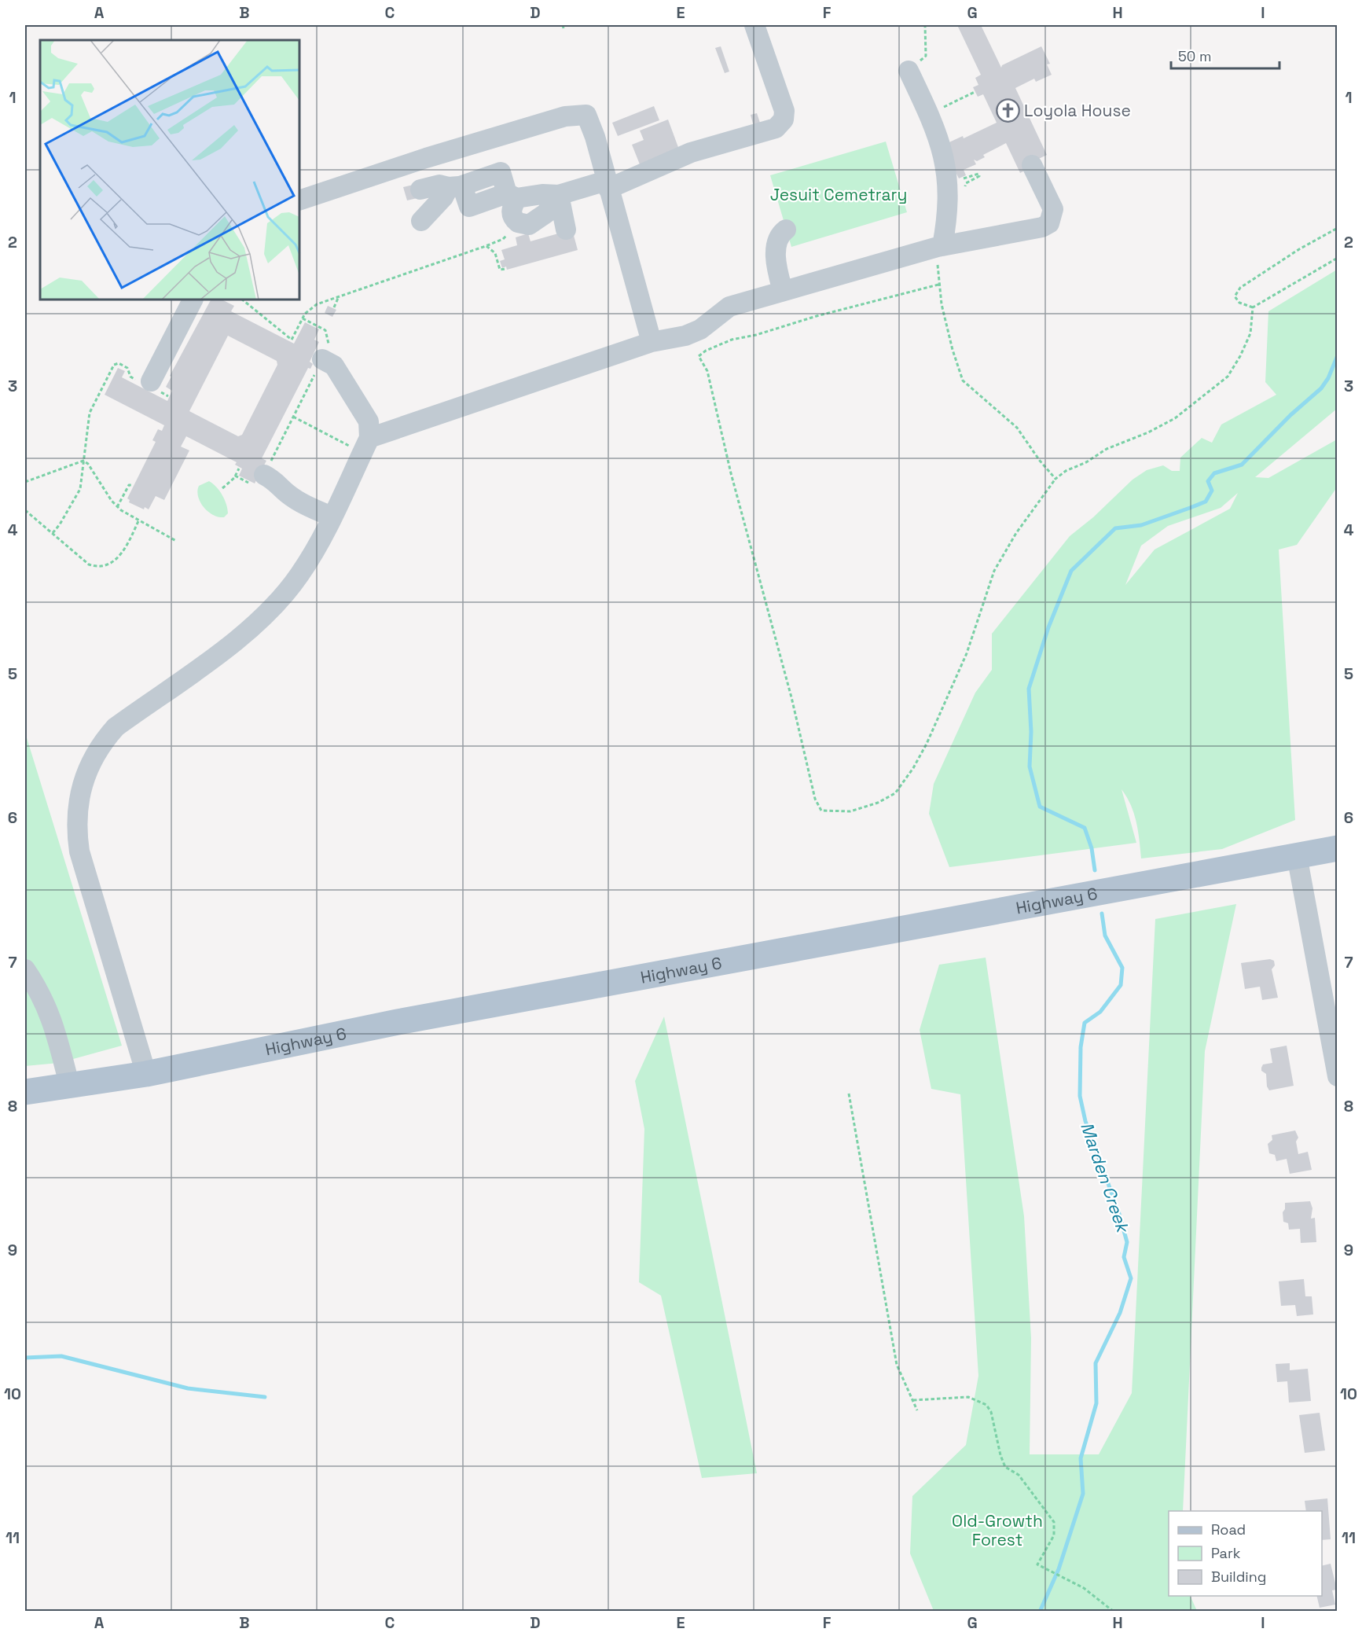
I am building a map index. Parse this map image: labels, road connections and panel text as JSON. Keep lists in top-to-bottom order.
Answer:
{
  "streets": {
    "main road": ["Highway 6"]
  },
  "water": ["Marden Creek"],
  "parks": ["Jesuit Cemetrary", "Old-Growth Forest"],
  "places": {
    "church": ["Loyola House"]
  },
  "legend": ["Road", "Park", "Building"],
  "scale_bar": "50 m",
  "grid": {
    "columns": [
      "A",
      "B",
      "C",
      "D",
      "E",
      "F",
      "G",
      "H",
      "I"
    ],
    "rows": [
      "1",
      "2",
      "3",
      "4",
      "5",
      "6",
      "7",
      "8",
      "9",
      "10",
      "11"
    ]
  }
}
